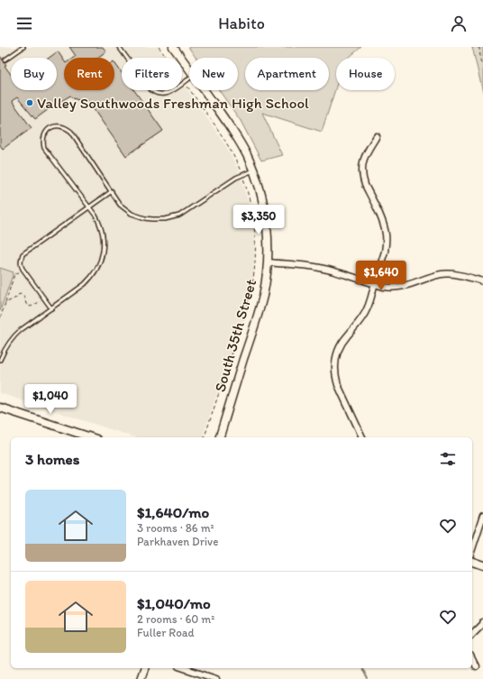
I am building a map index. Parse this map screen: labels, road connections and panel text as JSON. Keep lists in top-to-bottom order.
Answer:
{
  "streets": {
    "street": ["South 35th Street"]
  },
  "places": ["Valley Southwoods Freshman High School"],
  "page": {
    "header": "Habito",
    "chip": [
      "Buy",
      "Rent",
      "Filters",
      "New",
      "Apartment",
      "House"
    ],
    "price": ["$3,350", "$1,640", "$1,040"],
    "heading": "3 homes",
    "list": [
      {
        "name": "$1,640/mo",
        "note": "3 rooms · 86 m² · Parkhaven Drive"
      },
      {
        "name": "$1,040/mo",
        "note": "2 rooms · 60 m² · Fuller Road"
      }
    ]
  }
}
